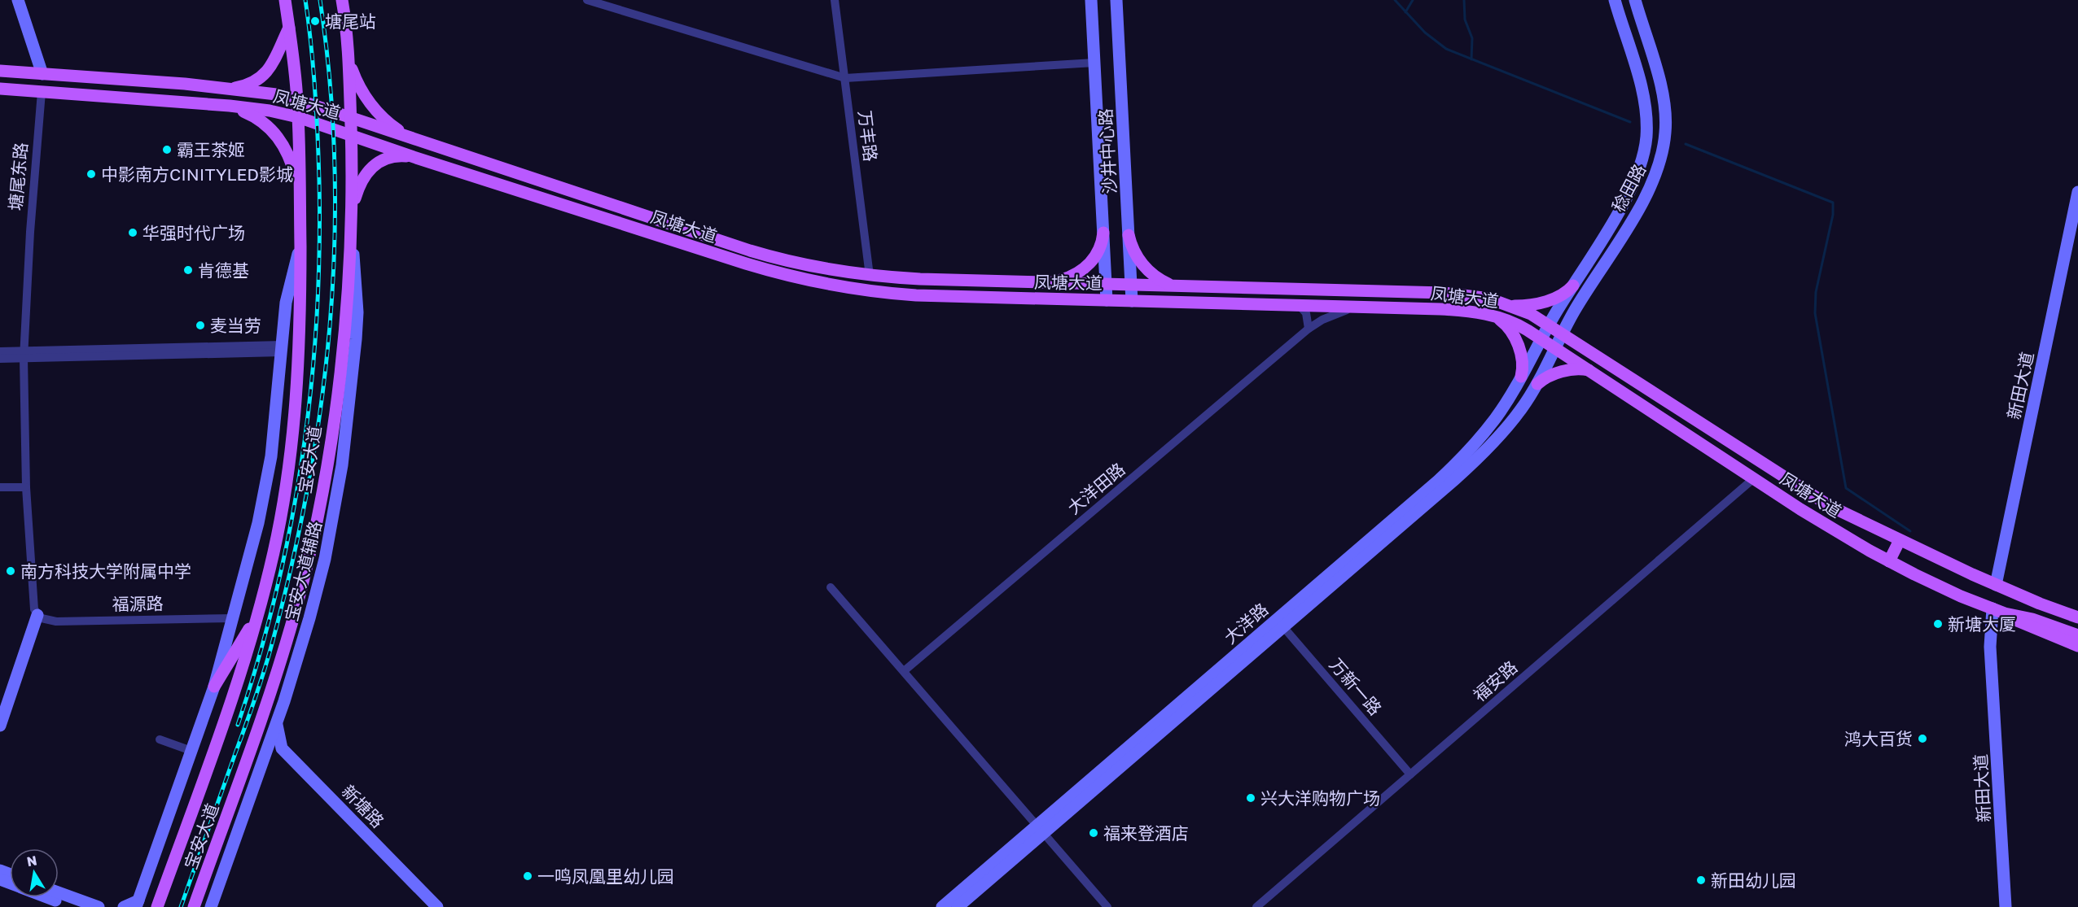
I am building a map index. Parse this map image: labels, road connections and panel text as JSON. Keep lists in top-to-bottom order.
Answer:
{
  "streets": {
    "main road": ["凤塘大道", "宝安大道"],
    "street": [
      "万丰路",
      "沙井中心路",
      "塘尾东路",
      "稔田路",
      "新田大道",
      "大洋田路",
      "宝安大道辅路",
      "福源路",
      "大洋路",
      "福安路",
      "万新一路",
      "新塘路"
    ]
  },
  "crossings": [
    ["凤塘大道", "万丰路"],
    ["凤塘大道", "沙井中心路"],
    ["凤塘大道", "塘尾东路"],
    ["凤塘大道", "稔田路"],
    ["凤塘大道", "新田大道"],
    ["凤塘大道", "宝安大道"],
    ["凤塘大道", "大洋田路"],
    ["凤塘大道", "大洋路"],
    ["凤塘大道", "福安路"],
    ["塘尾东路", "福源路"],
    ["稔田路", "大洋路"],
    ["宝安大道", "宝安大道辅路"],
    ["宝安大道辅路", "新塘路"],
    ["大洋路", "万新一路"],
    ["福安路", "万新一路"]
  ],
  "places": [
    "塘尾站",
    "霸王茶姬",
    "中影南方CINITYLED影城",
    "华强时代广场",
    "肯德基",
    "麦当劳",
    "南方科技大学附属中学",
    "新塘大厦",
    "鸿大百货",
    "兴大洋购物广场",
    "福来登酒店",
    "一鸣凤凰里幼儿园",
    "新田幼儿园"
  ],
  "north": "top"
}
